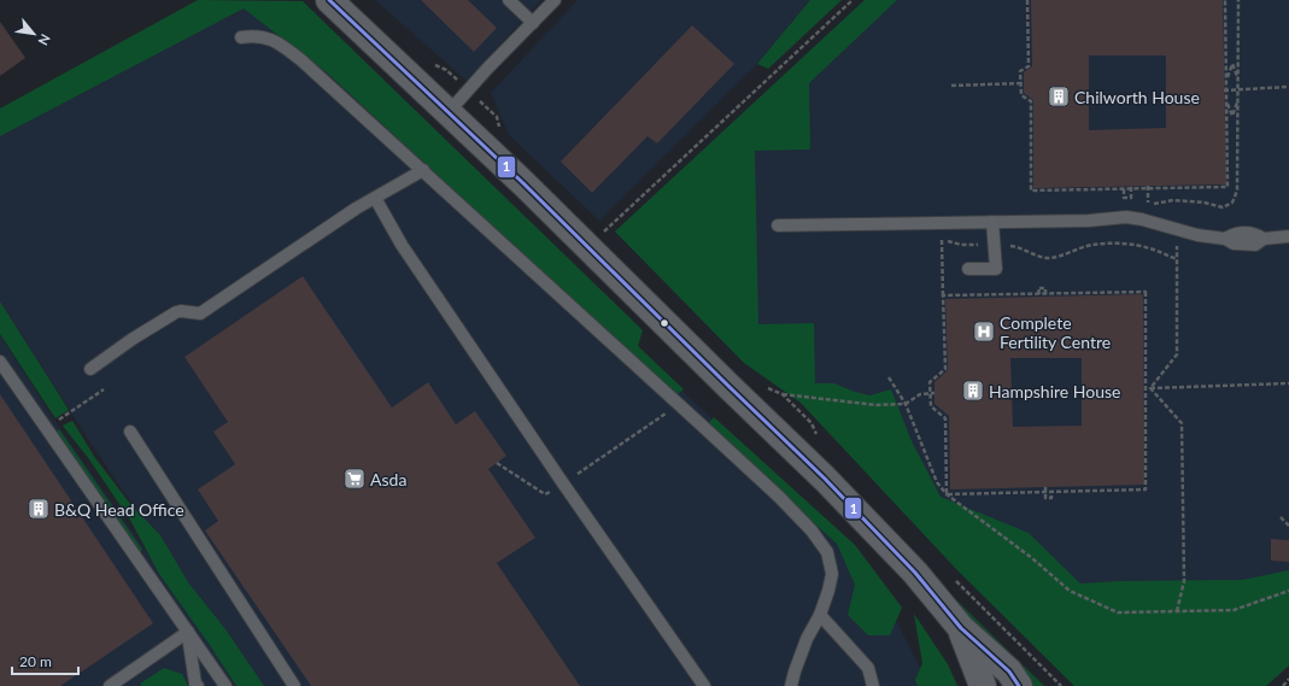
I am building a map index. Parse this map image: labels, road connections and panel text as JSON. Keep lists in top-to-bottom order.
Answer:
{
  "places": {
    "building": ["Chilworth House", "Hampshire House", "B&Q Head Office"],
    "hospital": ["Complete Fertility Centre"],
    "supermarket": ["Asda"]
  },
  "lines": ["transit line 1"],
  "scale_bar": "20 m",
  "north": "bottom right"
}
